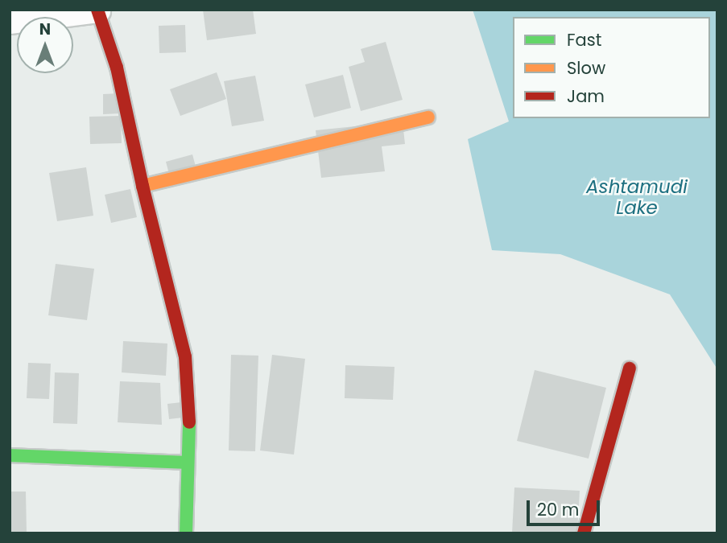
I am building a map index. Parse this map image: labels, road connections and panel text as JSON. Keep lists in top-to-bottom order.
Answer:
{
  "water": ["Ashtamudi Lake"],
  "legend": ["Fast", "Slow", "Jam"],
  "scale_bar": "20 m",
  "north": "top"
}
